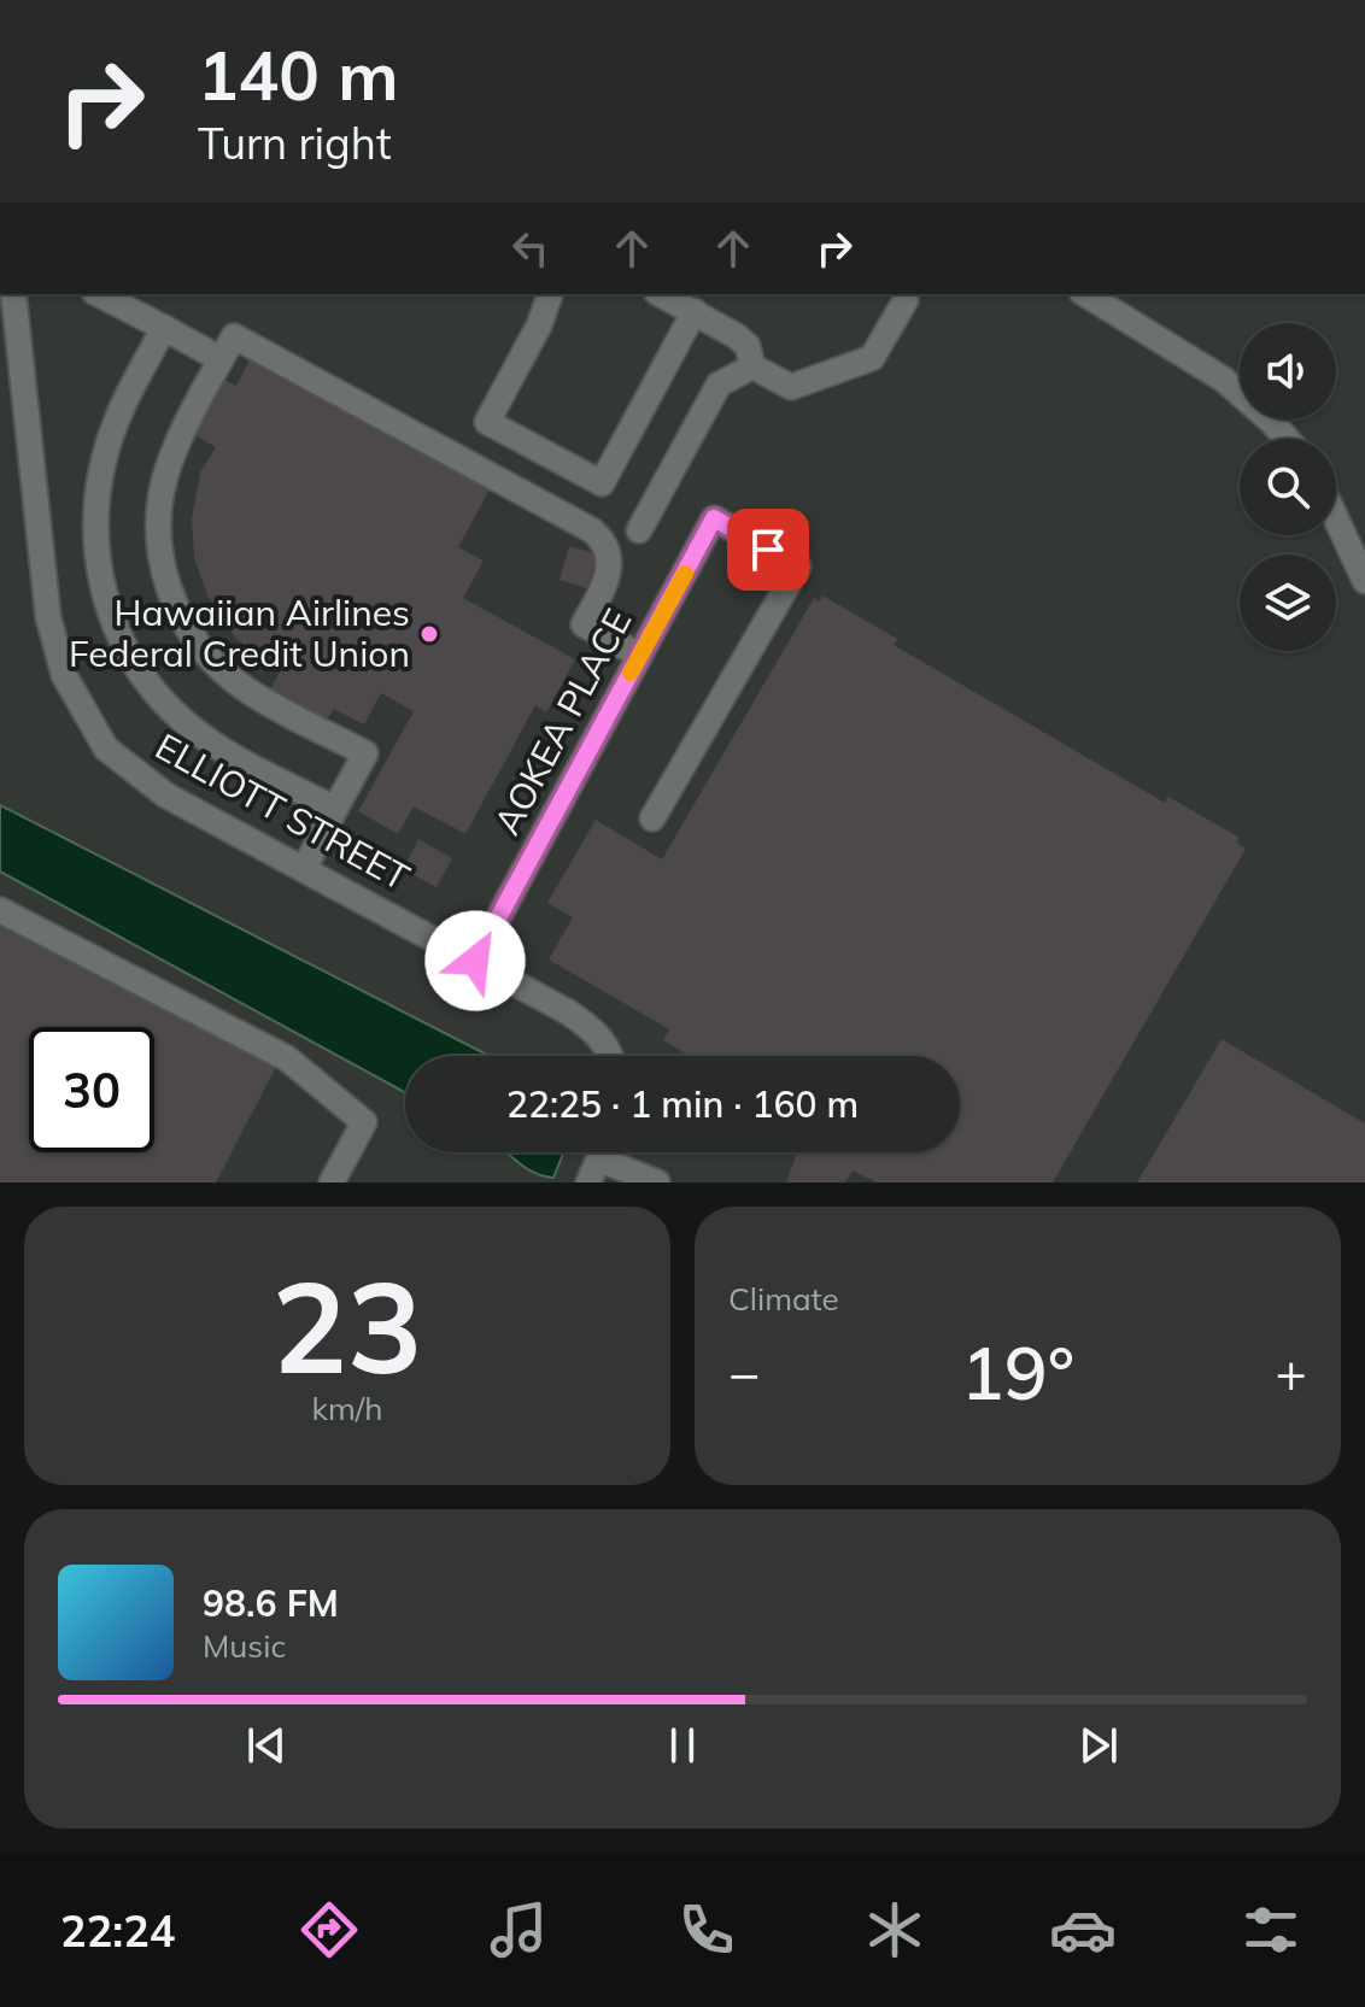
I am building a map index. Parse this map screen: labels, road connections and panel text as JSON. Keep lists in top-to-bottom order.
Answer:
{
  "streets": {
    "street": ["AOKEA PLACE", "ELLIOTT STREET"]
  },
  "crossings": [
    ["AOKEA PLACE", "ELLIOTT STREET"]
  ],
  "places": ["Hawaiian Airlines Federal Credit Union"],
  "page": {
    "turn": ["140 m", "Turn right"],
    "limit": "30",
    "trip": "22:25 · 1 min · 160 m",
    "tile": [
      ["23", "km/h"],
      "Climate"
    ],
    "heat": ["−", "19°", "+"],
    "song": ["98.6 FM", "Music"],
    "tabs": "22:24"
  }
}
